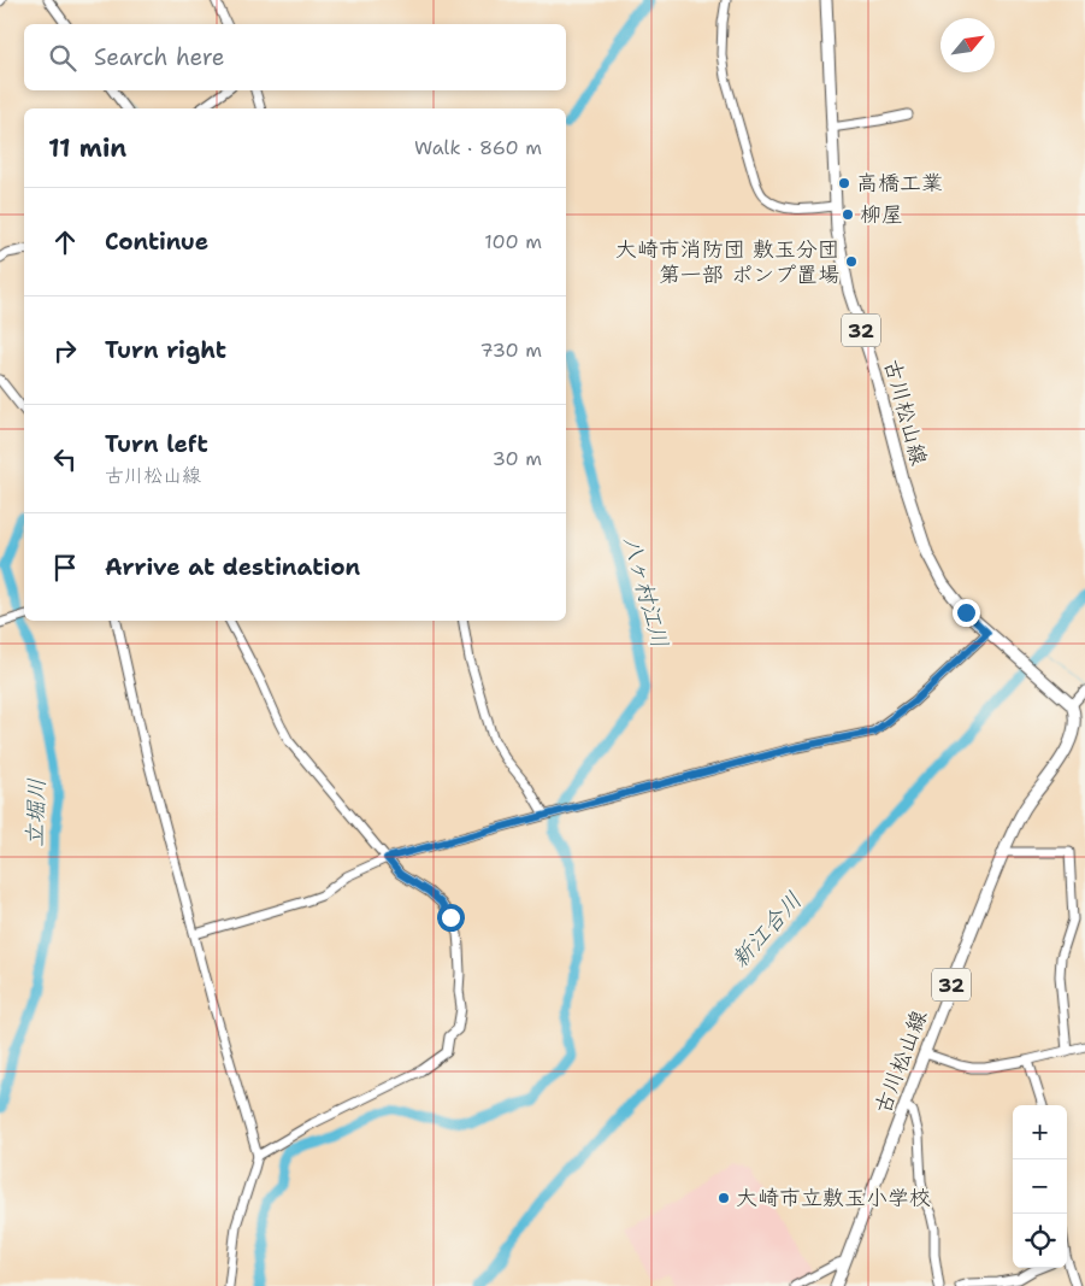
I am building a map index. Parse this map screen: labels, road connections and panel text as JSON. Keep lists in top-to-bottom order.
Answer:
{
  "streets": {
    "main road": ["32", "古川松山線"]
  },
  "crossings": [
    ["32", "古川松山線"]
  ],
  "water": ["八ヶ村江川", "立堀川", "新江合川"],
  "places": [
    "高橋工業",
    "柳屋",
    "大崎市消防団 敷玉分団 第一部 ポンプ置場",
    "大崎市立敷玉小学校"
  ],
  "north": "top right",
  "page": {
    "search": "Search here",
    "heading": ["11 min", "Walk · 860 m"],
    "list": [
      ["Continue", "100 m"],
      ["Turn right", "730 m"],
      ["Turn left", "古川松山線", "30 m"],
      "Arrive at destination"
    ],
    "map_buttons": ["+", "−"]
  }
}
